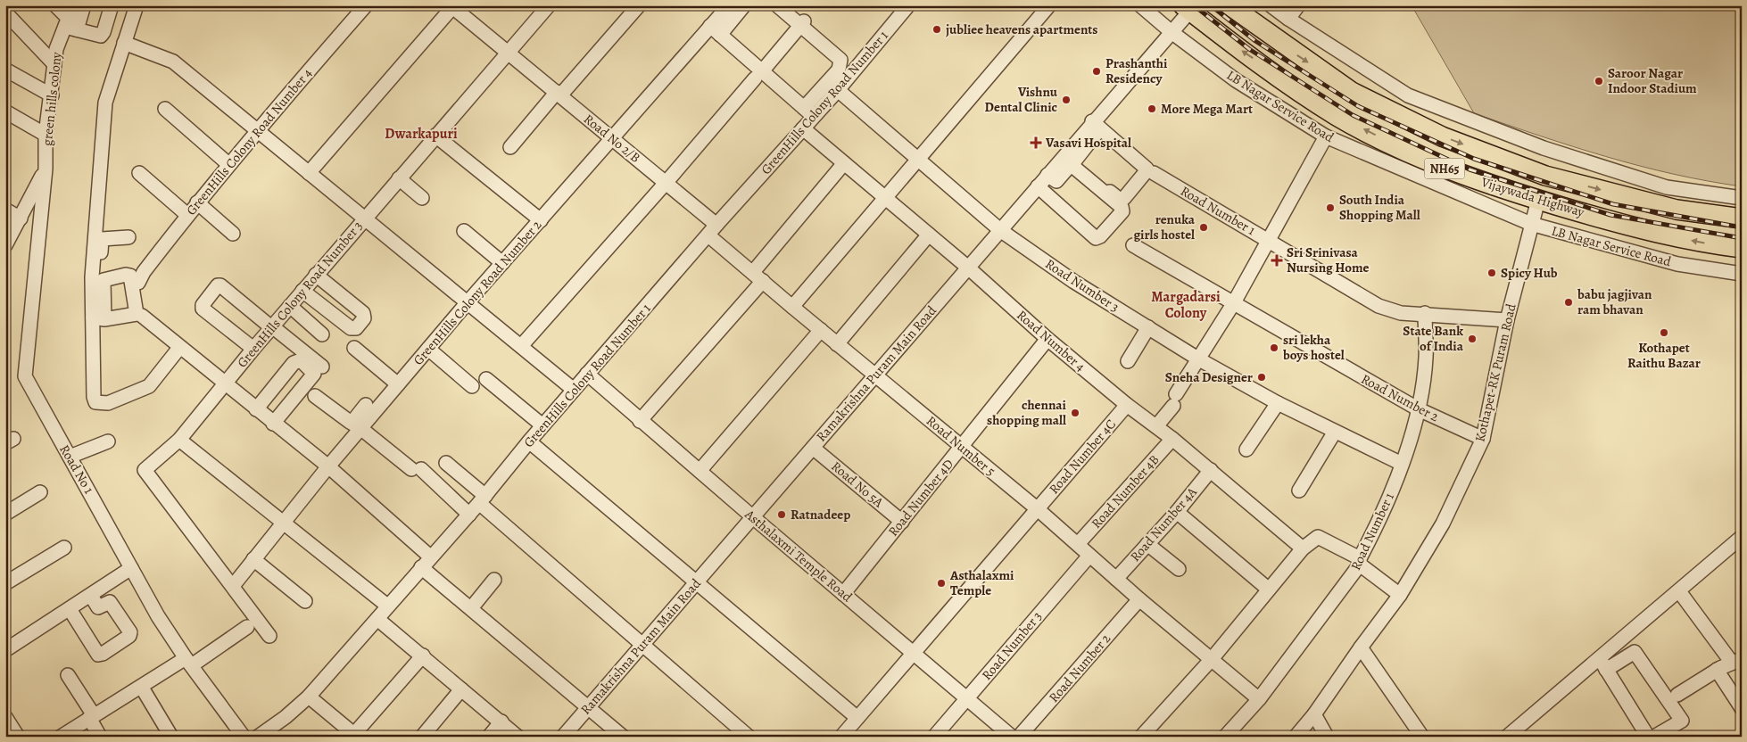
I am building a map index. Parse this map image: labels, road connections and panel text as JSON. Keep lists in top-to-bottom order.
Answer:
{
  "streets": {
    "highway": ["NH65", "Vijaywada Highway"],
    "street": [
      "green hills colony",
      "GreenHills Colony Road Number 1",
      "LB Nagar Service Road",
      "Road No 2/B",
      "GreenHills Colony Road Number 4",
      "Road Number 1",
      "Road Number 3",
      "GreenHills Colony Road Number 2",
      "GreenHills Colony Road Number 3",
      "Road Number 4",
      "Kothapet-RK Puram Road",
      "Ramakrishna Puram Main Road",
      "Road Number 2",
      "Road Number 5",
      "Road Number 4C",
      "Road No 1",
      "Road No 5A",
      "Road Number 4B",
      "Road Number 4D",
      "Road Number 4A",
      "Asthalaxmi Temple Road"
    ]
  },
  "crossings": [
    ["green hills colony", "Road No 1"],
    ["GreenHills Colony Road Number 1", "Road No 2/B"],
    ["GreenHills Colony Road Number 1", "Road Number 3"],
    ["GreenHills Colony Road Number 1", "Road Number 4"],
    ["GreenHills Colony Road Number 1", "Road Number 5"],
    ["GreenHills Colony Road Number 1", "Asthalaxmi Temple Road"],
    ["LB Nagar Service Road", "Kothapet-RK Puram Road"],
    ["LB Nagar Service Road", "Ramakrishna Puram Main Road"],
    ["Road No 2/B", "GreenHills Colony Road Number 2"],
    ["Road No 2/B", "GreenHills Colony Road Number 3"],
    ["Road No 2/B", "Road Number 5"],
    ["Vijaywada Highway", "Kothapet-RK Puram Road"],
    ["Vijaywada Highway", "Ramakrishna Puram Main Road"],
    ["Road Number 1", "Road Number 3"],
    ["Road Number 1", "Kothapet-RK Puram Road"],
    ["Road Number 1", "Road Number 2"],
    ["Road Number 1", "Road Number 5"],
    ["Road Number 3", "Ramakrishna Puram Main Road"],
    ["Road Number 3", "Road Number 5"],
    ["Road Number 3", "Asthalaxmi Temple Road"],
    ["GreenHills Colony Road Number 2", "GreenHills Colony Road Number 3"],
    ["Road Number 4", "Ramakrishna Puram Main Road"],
    ["Road Number 4", "Road Number 4C"],
    ["Road Number 4", "Road Number 4B"],
    ["Road Number 4", "Road Number 4D"],
    ["Road Number 4", "Road Number 4A"],
    ["Kothapet-RK Puram Road", "Road Number 2"],
    ["Ramakrishna Puram Main Road", "Road Number 5"],
    ["Ramakrishna Puram Main Road", "Road No 5A"],
    ["Ramakrishna Puram Main Road", "Asthalaxmi Temple Road"],
    ["Road Number 2", "Road Number 5"],
    ["Road Number 5", "Road Number 4C"],
    ["Road Number 5", "Road Number 4B"],
    ["Road Number 5", "Road Number 4D"],
    ["Road Number 5", "Road Number 4A"],
    ["Road Number 4C", "Asthalaxmi Temple Road"],
    ["Road No 5A", "Road Number 4D"],
    ["Road Number 4D", "Asthalaxmi Temple Road"]
  ],
  "districts": ["Dwarkapuri", "Margadarsi Colony"],
  "places": {
    "other": [
      "jubliee heavens apartments",
      "Prashanthi Residency",
      "Saroor Nagar Indoor Stadium",
      "Vishnu Dental Clinic",
      "More Mega Mart",
      "South India Shopping Mall",
      "renuka girls hostel",
      "Spicy Hub",
      "babu jagjivan ram bhavan",
      "Kothapet Raithu Bazar",
      "State Bank of India",
      "sri lekha boys hostel",
      "Sneha Designer",
      "chennai shopping mall",
      "Ratnadeep",
      "Asthalaxmi Temple"
    ],
    "health": ["Vasavi Hospital", "Sri Srinivasa Nursing Home"]
  }
}
